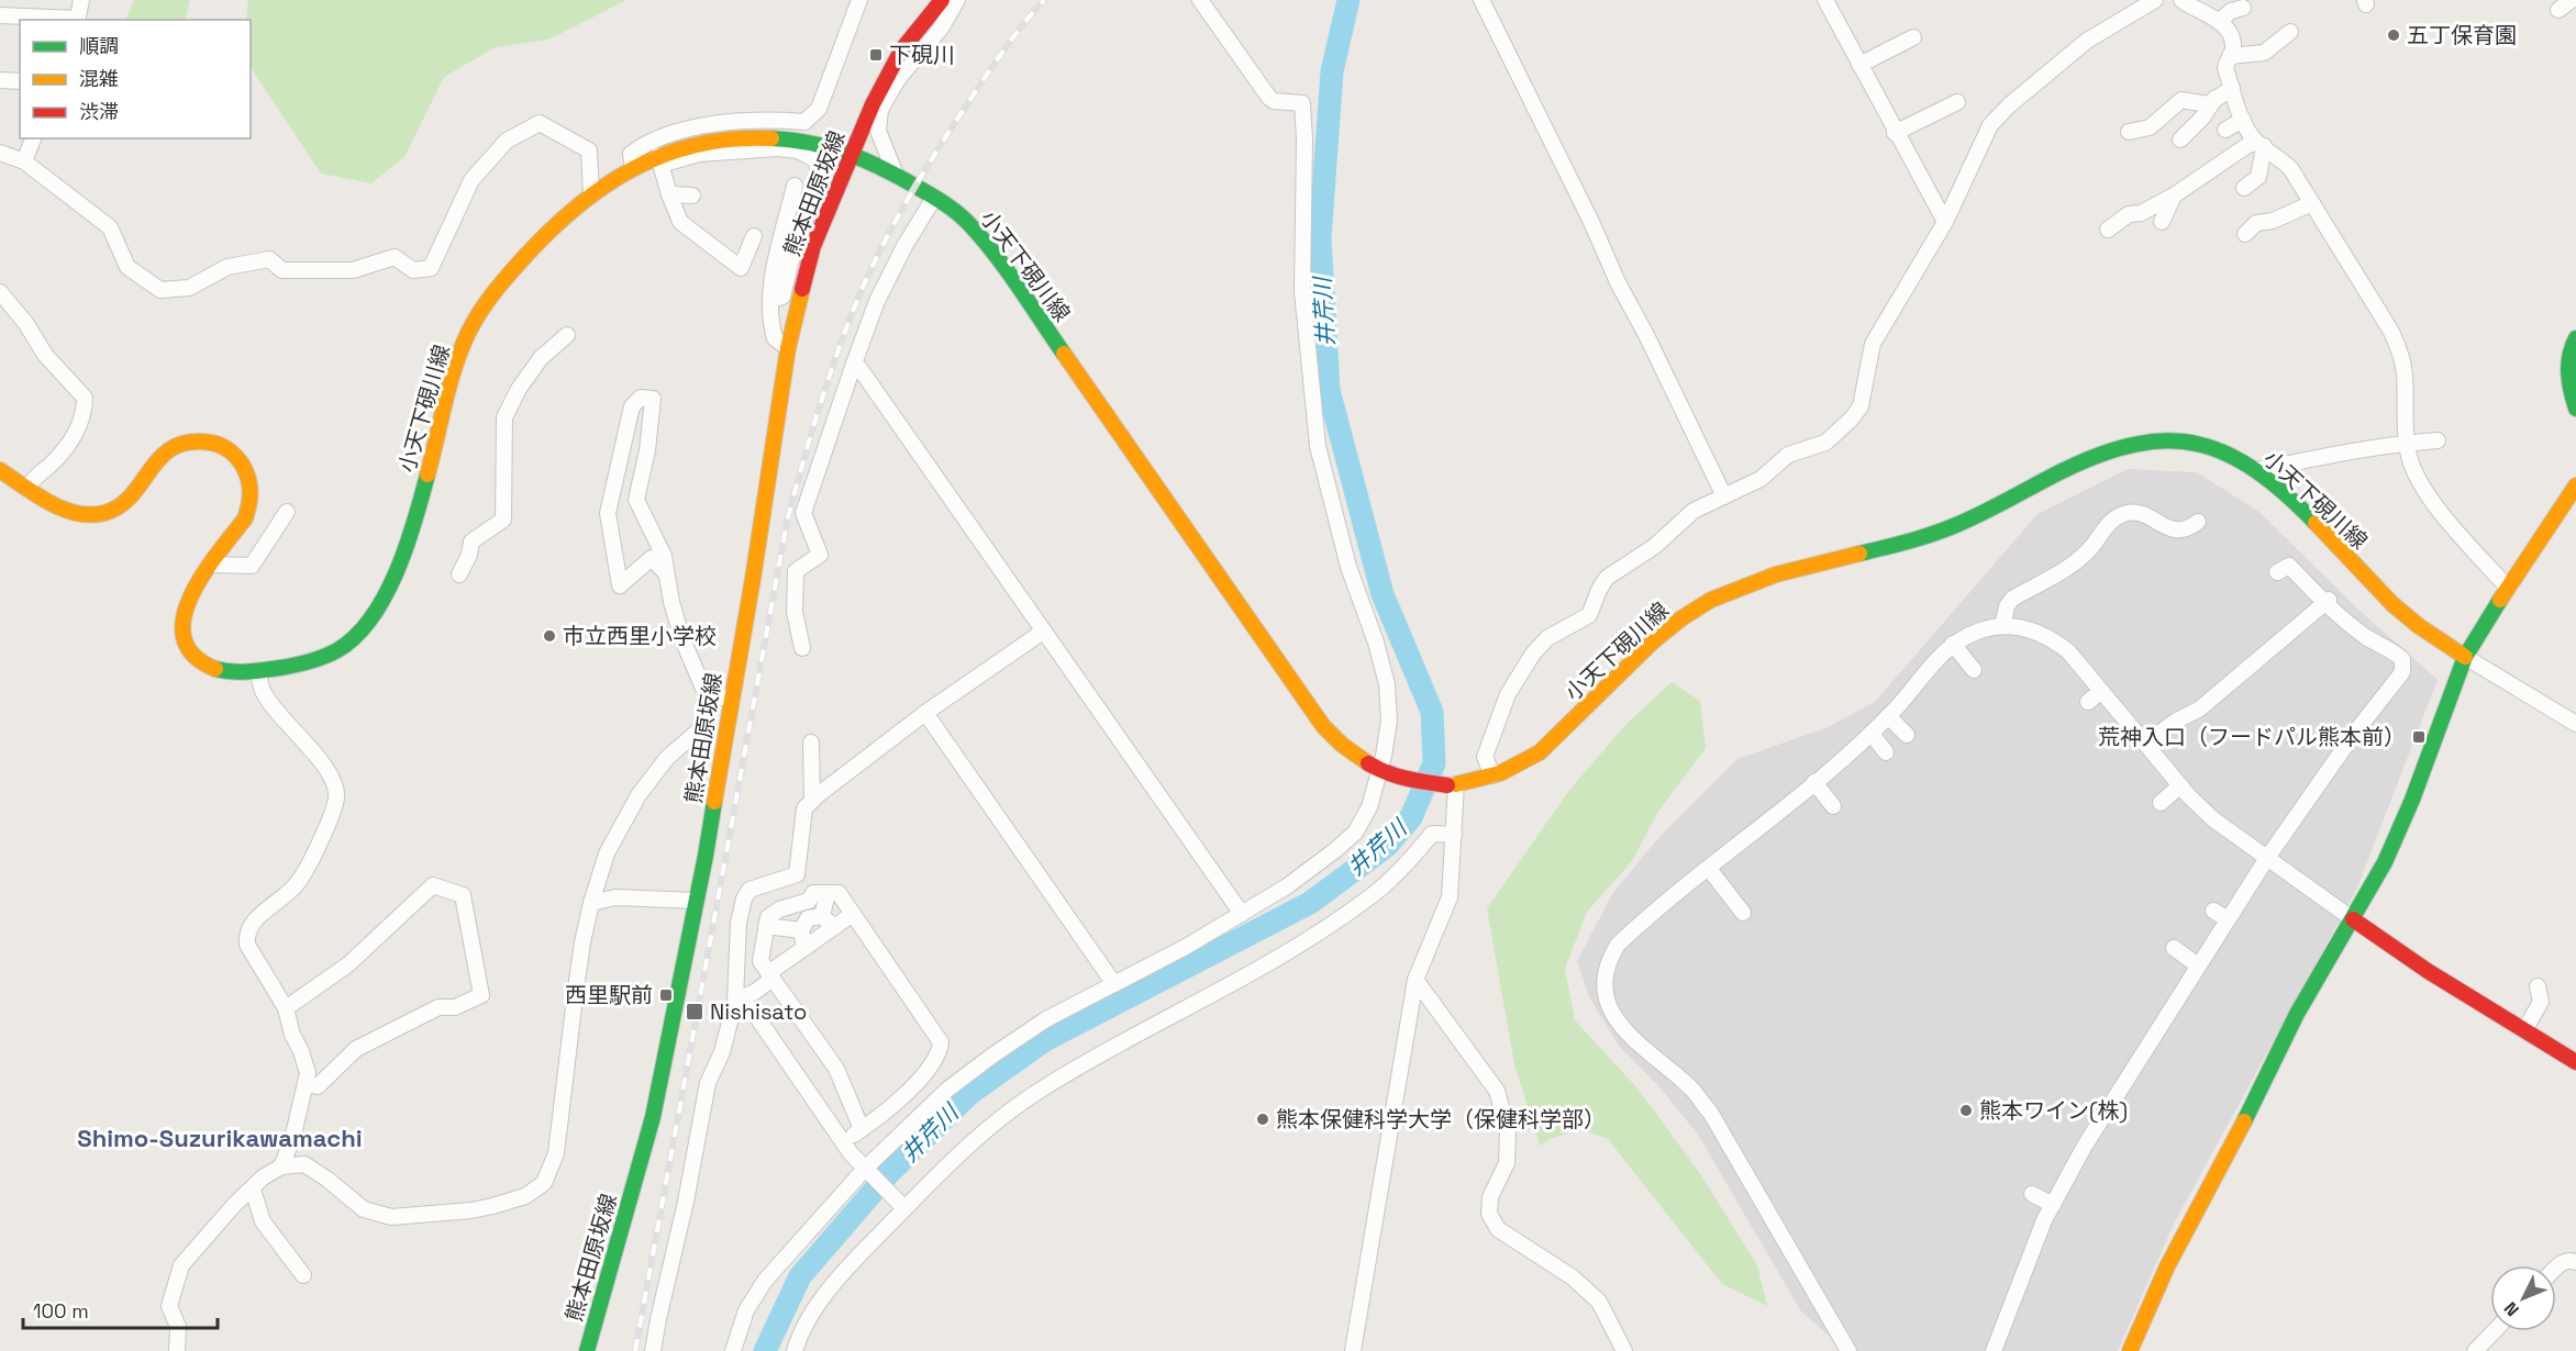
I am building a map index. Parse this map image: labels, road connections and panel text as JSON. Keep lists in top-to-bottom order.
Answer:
{
  "streets": {
    "main road": ["熊本田原坂線", "小天下硯川線"]
  },
  "crossings": [
    ["熊本田原坂線", "小天下硯川線"]
  ],
  "districts": ["Shimo-Suzurikawamachi"],
  "water": ["井芹川"],
  "places": {
    "other": [
      "五丁保育園",
      "市立西里小学校",
      "熊本ワイン(株)",
      "熊本保健科学大学（保健科学部）"
    ],
    "transit": [
      "下硯川",
      "荒神入口（フードパル熊本前）",
      "西里駅前",
      "Nishisato"
    ]
  },
  "legend": ["順調", "混雑", "渋滞"],
  "scale_bar": "100 m",
  "north": "bottom left"
}
